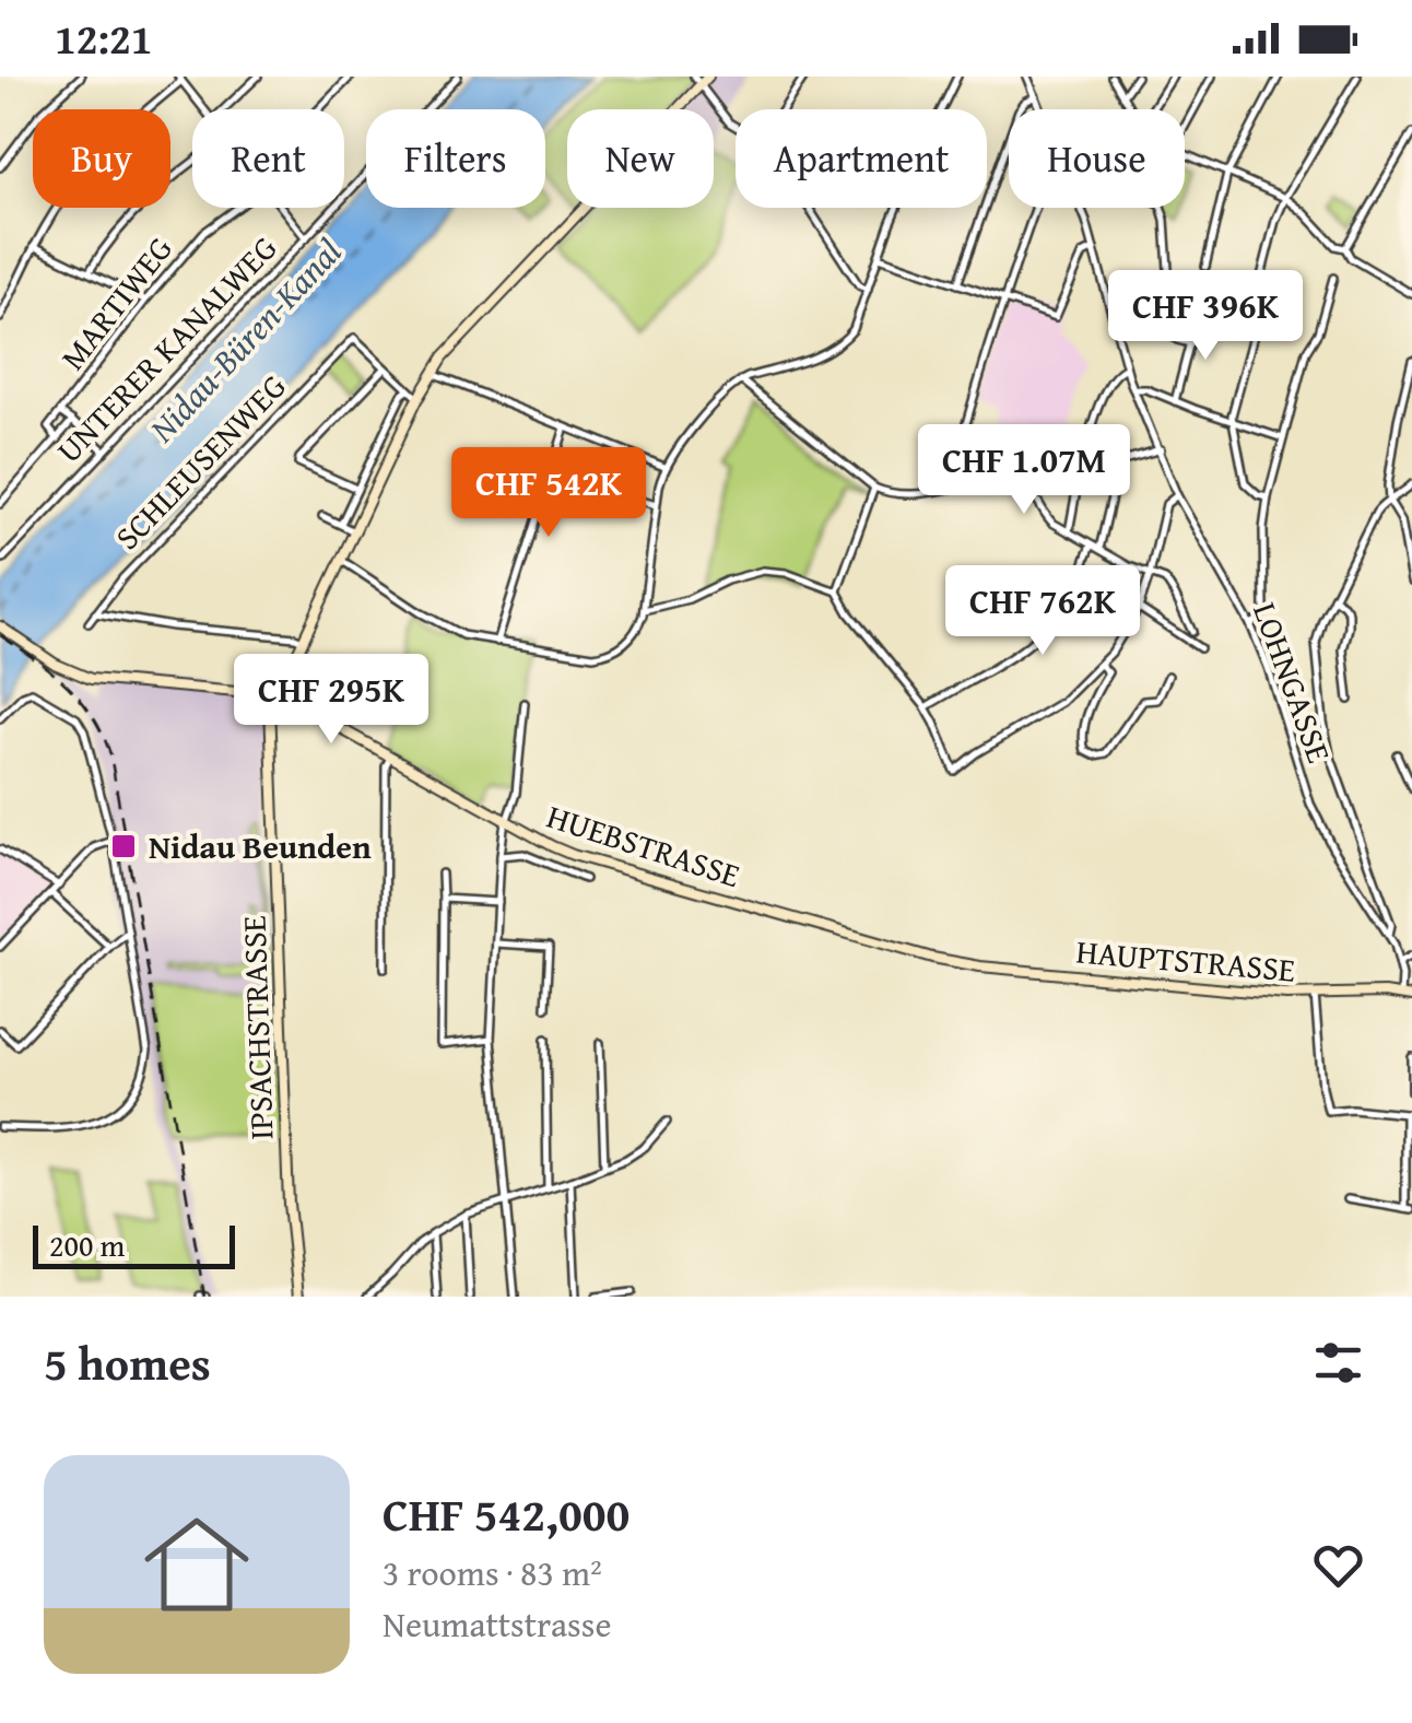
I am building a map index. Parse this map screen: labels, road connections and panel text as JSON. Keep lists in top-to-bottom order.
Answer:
{
  "streets": {
    "main road": ["HUEBSTRASSE", "HAUPTSTRASSE", "IPSACHSTRASSE"],
    "street": [
      "MARTIWEG",
      "UNTERER KANALWEG",
      "SCHLEUSENWEG",
      "LOHNGASSE"
    ]
  },
  "crossings": [
    ["MARTIWEG", "UNTERER KANALWEG"],
    ["LOHNGASSE", "HAUPTSTRASSE"],
    ["HUEBSTRASSE", "HAUPTSTRASSE"],
    ["HUEBSTRASSE", "IPSACHSTRASSE"]
  ],
  "water": ["Nidau-Büren-Kanal"],
  "places": {
    "transit": ["Nidau Beunden"]
  },
  "scale_bar": "200 m",
  "page": {
    "status": "12:21",
    "chip": [
      "Buy",
      "Rent",
      "Filters",
      "New",
      "Apartment",
      "House"
    ],
    "price": [
      "CHF 396K",
      "CHF 1.07M",
      "CHF 542K",
      "CHF 762K",
      "CHF 295K"
    ],
    "scale": "200 m",
    "heading": "5 homes",
    "list": [
      {
        "name": "CHF 542,000",
        "note": "3 rooms · 83 m² · Neumattstrasse"
      }
    ]
  }
}
